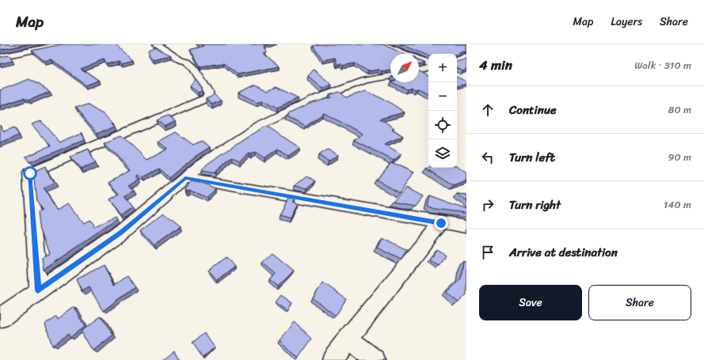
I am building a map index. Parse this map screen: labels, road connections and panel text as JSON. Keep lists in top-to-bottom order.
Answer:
{
  "north": "top right",
  "page": {
    "header": "Map",
    "nav": ["Map", "Layers", "Share"],
    "heading": ["4 min", "Walk · 310 m"],
    "map_buttons": ["+", "−"],
    "list": [
      ["Continue", "80 m"],
      ["Turn left", "90 m"],
      ["Turn right", "140 m"],
      "Arrive at destination"
    ],
    "buttons": ["Save", "Share"]
  }
}
